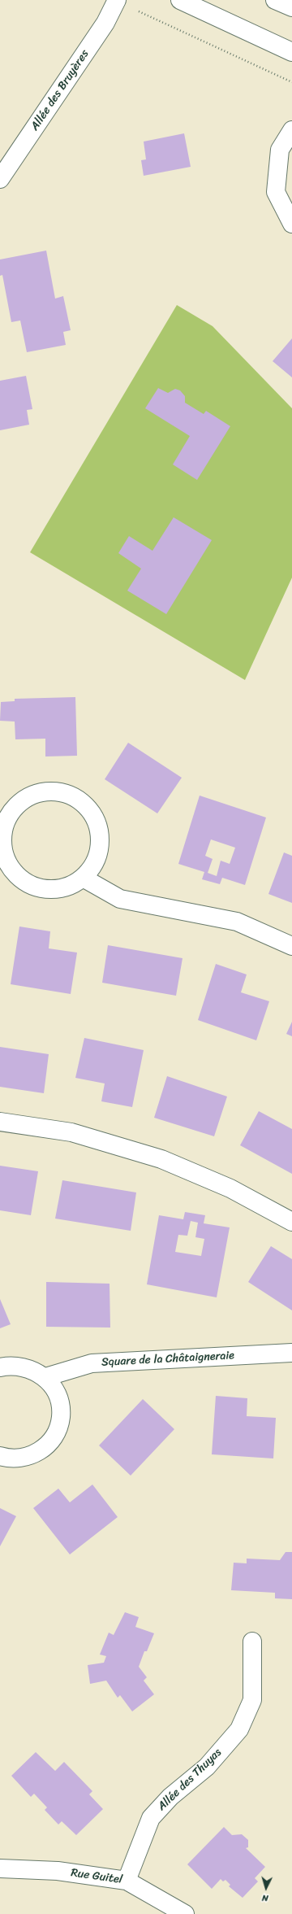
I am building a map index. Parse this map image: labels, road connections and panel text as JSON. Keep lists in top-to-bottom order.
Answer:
{
  "streets": {
    "street": [
      "Allée des Bruyères",
      "Square de la Châtaigneraie",
      "Allée des Thuyas",
      "Rue Guitel"
    ]
  },
  "crossings": [
    ["Allée des Thuyas", "Rue Guitel"]
  ],
  "north": "bottom"
}
